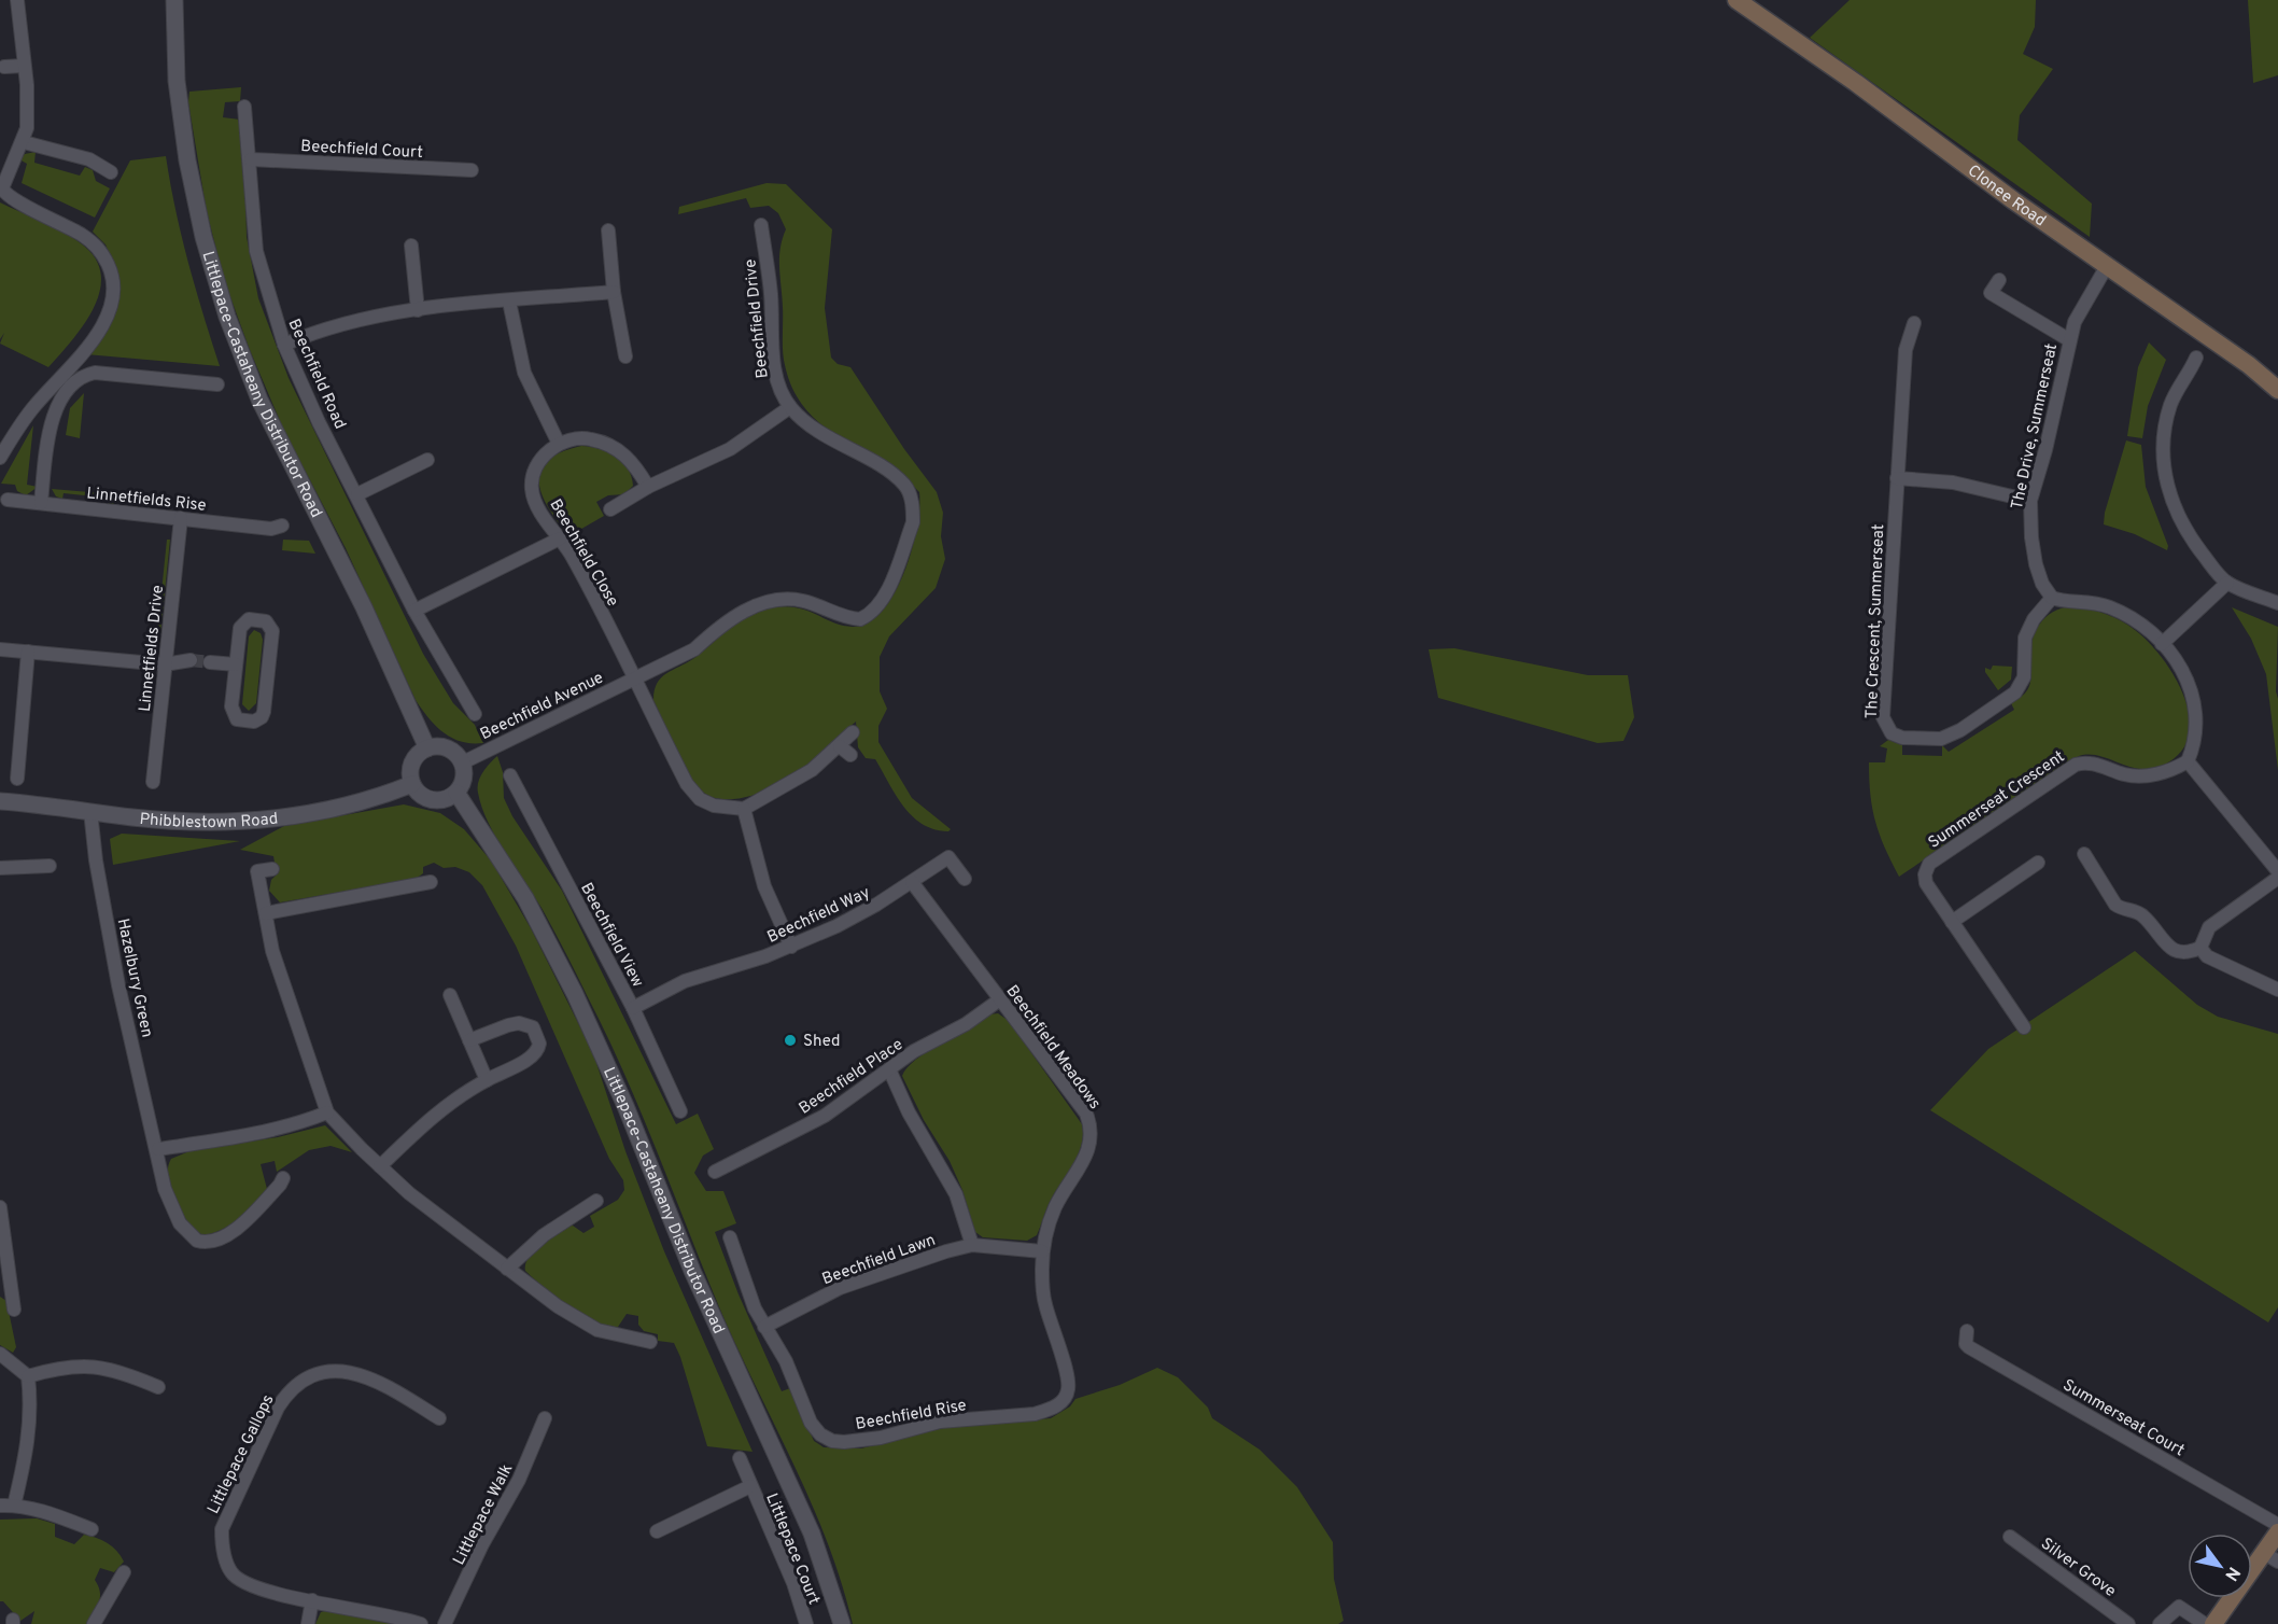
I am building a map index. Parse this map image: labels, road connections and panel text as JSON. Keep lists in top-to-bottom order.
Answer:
{
  "streets": {
    "main road": ["Clonee Road"],
    "street": [
      "Beechfield Court",
      "Beechfield Drive",
      "Beechfield Road",
      "Littlepace-Castaheany Distributor Road",
      "The Drive, Summerseat",
      "Linnetfields Rise",
      "Beechfield Close",
      "The Crescent, Summerseat",
      "Linnetfields Drive",
      "Beechfield Avenue",
      "Summerseat Crescent",
      "Phibblestown Road",
      "Beechfield Way",
      "Beechfield View",
      "Hazelbury Green",
      "Beechfield Meadows",
      "Beechfield Place",
      "Beechfield Lawn",
      "Beechfield Rise",
      "Summerseat Court",
      "Littlepace Gallops",
      "Littlepace Walk",
      "Littlepace Court",
      "Silver Grove"
    ]
  },
  "crossings": [
    ["Beechfield Court", "Beechfield Road"],
    ["Clonee Road", "The Drive, Summerseat"],
    ["Beechfield Drive", "Beechfield Close"],
    ["Beechfield Drive", "Beechfield Avenue"],
    ["Littlepace-Castaheany Distributor Road", "Beechfield Avenue"],
    ["Littlepace-Castaheany Distributor Road", "Phibblestown Road"],
    ["The Drive, Summerseat", "The Crescent, Summerseat"],
    ["Linnetfields Rise", "Linnetfields Drive"],
    ["Beechfield Close", "Beechfield Avenue"],
    ["Beechfield Avenue", "Phibblestown Road"],
    ["Phibblestown Road", "Hazelbury Green"],
    ["Beechfield Way", "Beechfield View"],
    ["Beechfield Way", "Beechfield Meadows"],
    ["Beechfield Meadows", "Beechfield Place"],
    ["Beechfield Meadows", "Beechfield Lawn"],
    ["Beechfield Meadows", "Beechfield Rise"],
    ["Beechfield Lawn", "Beechfield Rise"]
  ],
  "places": ["Shed"],
  "north": "bottom right"
}
